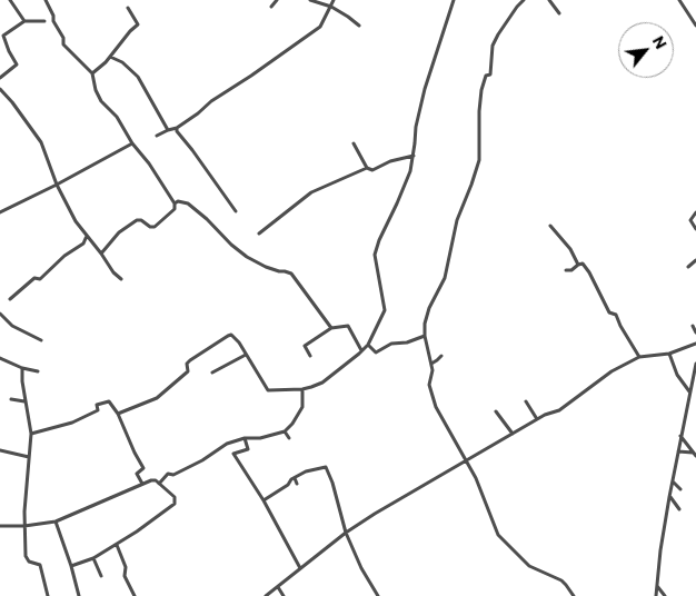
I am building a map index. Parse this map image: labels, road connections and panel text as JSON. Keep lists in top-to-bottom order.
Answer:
{
  "north": "top right"
}
